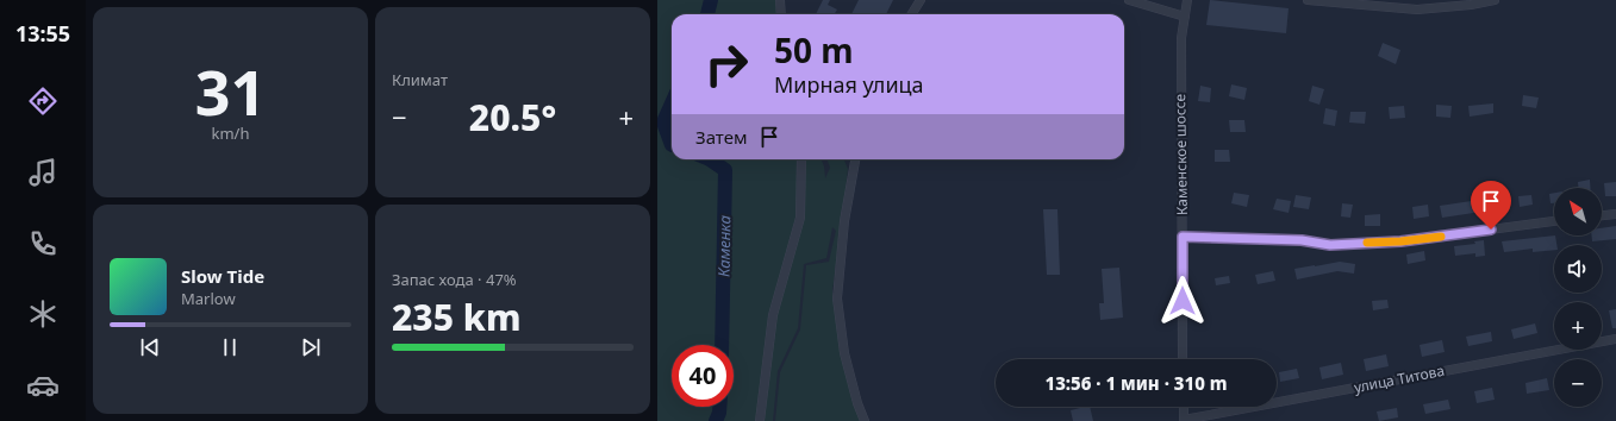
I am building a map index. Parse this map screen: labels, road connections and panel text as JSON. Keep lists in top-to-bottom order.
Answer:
{
  "streets": {
    "street": ["Каменское шоссе", "улица Титова"]
  },
  "water": ["Каменка"],
  "north": "top left",
  "page": {
    "tabs": "13:55",
    "tile": [
      ["31", "km/h"],
      "Климат",
      ["Запас хода · 47%", "235 km"]
    ],
    "turn": ["50 m", "Мирная улица"],
    "heat": ["−", "20.5°", "+"],
    "then": "Затем",
    "map_buttons": ["+", "−"],
    "song": ["Slow Tide", "Marlow"],
    "limit": "40",
    "trip": "13:56 · 1 мин · 310 m"
  }
}
